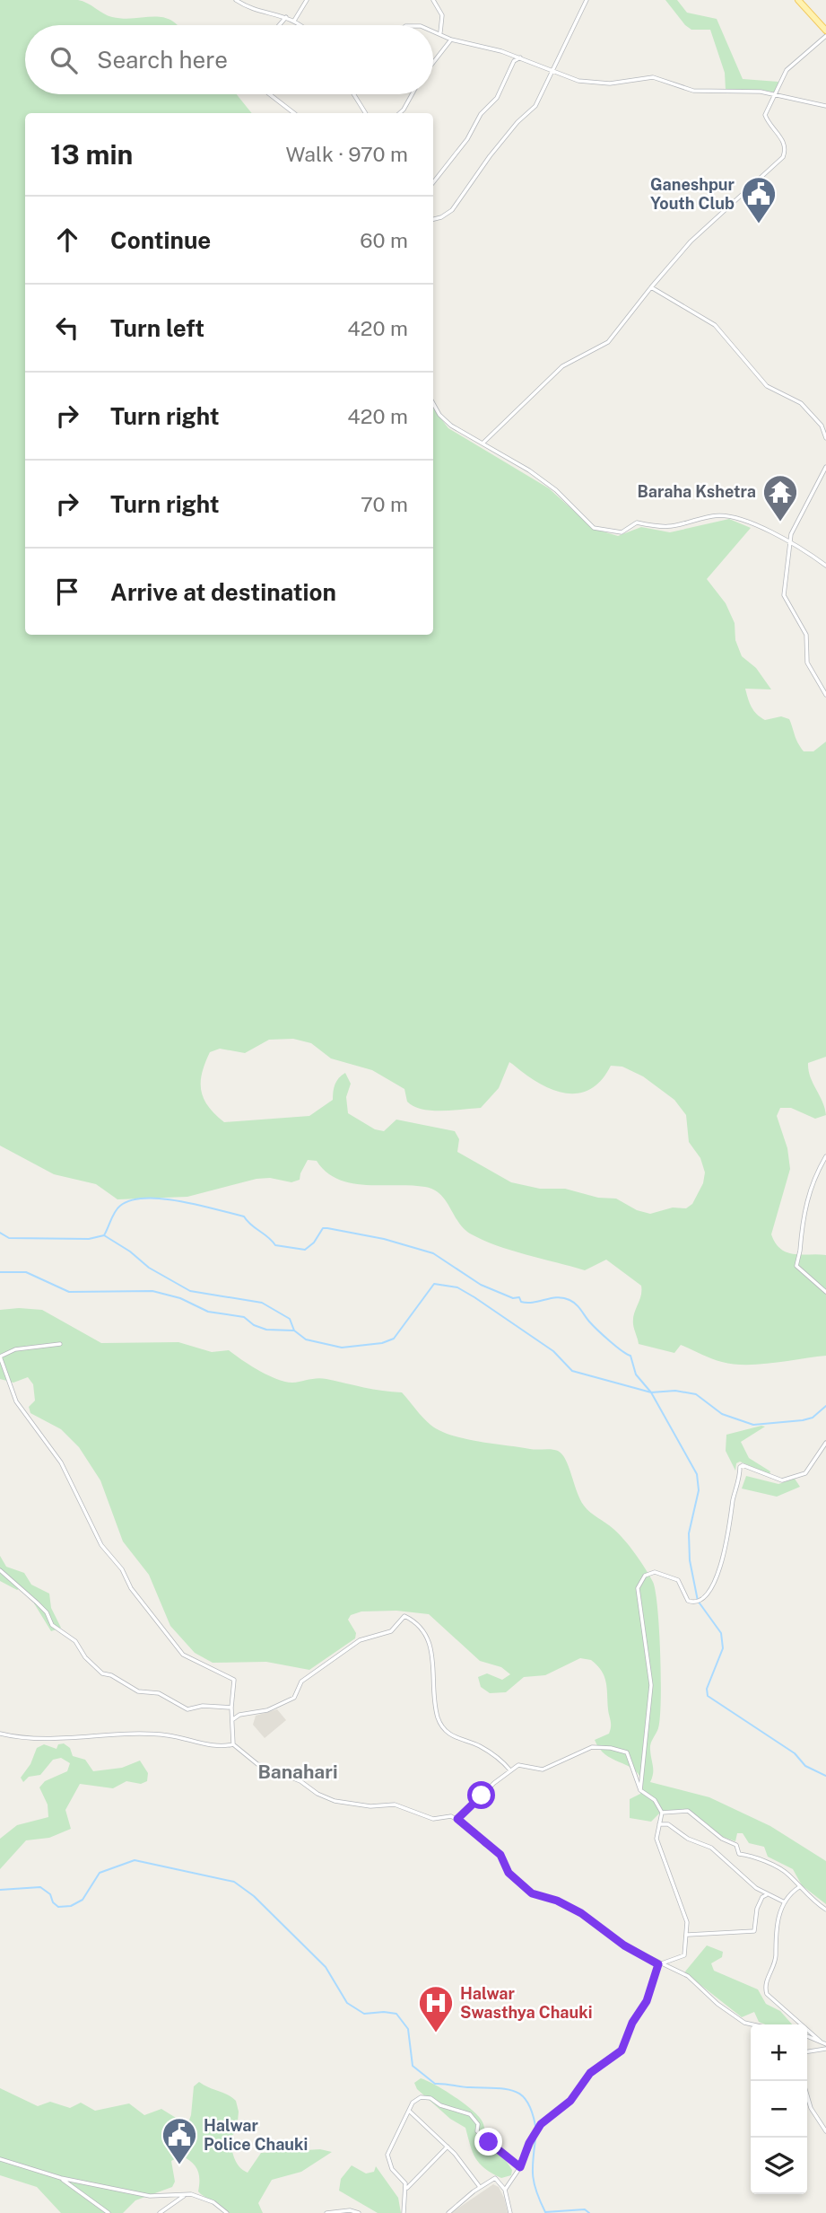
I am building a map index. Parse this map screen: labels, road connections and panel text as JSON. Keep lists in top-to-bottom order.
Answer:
{
  "districts": ["Banahari"],
  "places": {
    "public building": ["Ganeshpur Youth Club", "Halwar Police Chauki"],
    "temple": ["Baraha Kshetra"],
    "hospital": ["Halwar Swasthya Chauki"]
  },
  "page": {
    "search": "Search here",
    "heading": ["13 min", "Walk · 970 m"],
    "list": [
      ["Continue", "60 m"],
      ["Turn left", "420 m"],
      ["Turn right", "420 m"],
      ["Turn right", "70 m"],
      "Arrive at destination"
    ],
    "map_buttons": ["+", "−"]
  }
}
